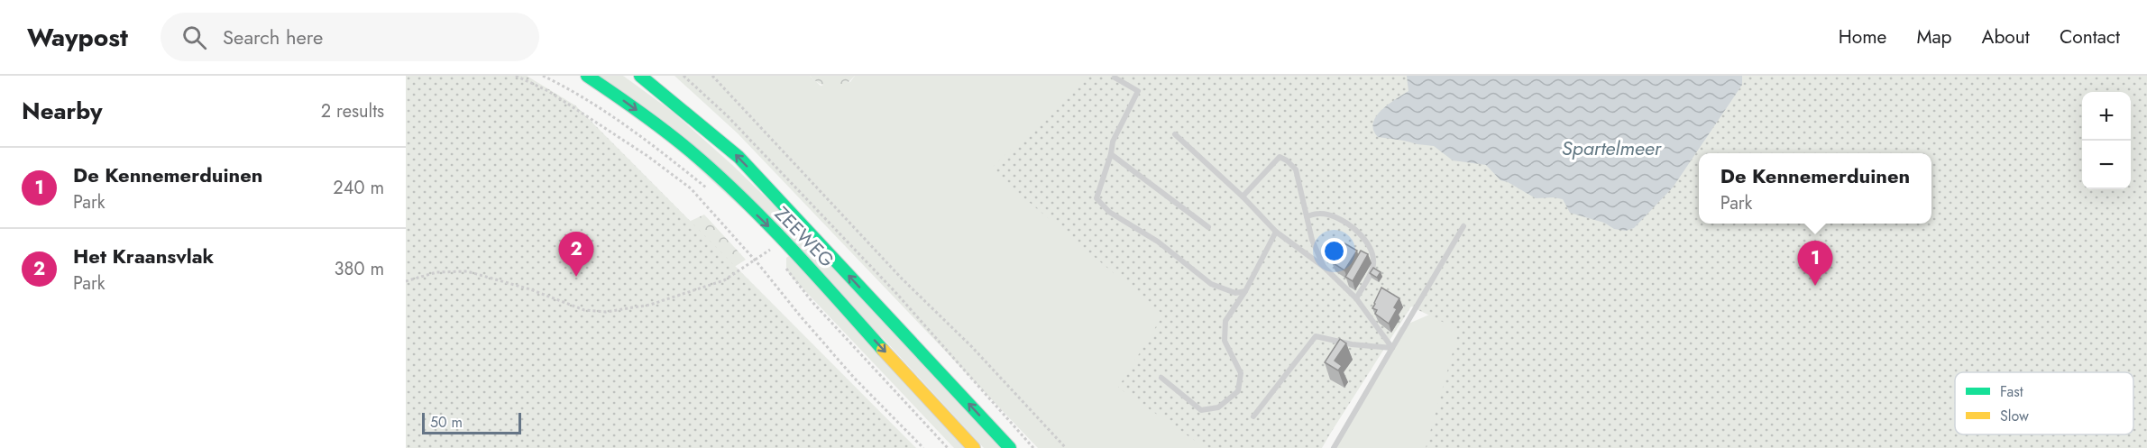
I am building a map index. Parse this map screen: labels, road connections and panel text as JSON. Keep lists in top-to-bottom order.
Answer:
{
  "streets": {
    "main road": ["ZEEWEG"]
  },
  "water": ["Spartelmeer"],
  "legend": ["Fast", "Slow"],
  "scale_bar": "50 m",
  "page": {
    "header": "Waypost",
    "search": "Search here",
    "nav": [
      "Home",
      "Map",
      "About",
      "Contact"
    ],
    "heading": ["Nearby", "2 results"],
    "map_buttons": ["+", "−"],
    "list": [
      {
        "mark": "1",
        "name": "De Kennemerduinen",
        "note": "Park",
        "value": "240 m"
      },
      {
        "mark": "2",
        "name": "Het Kraansvlak",
        "note": "Park",
        "value": "380 m"
      }
    ],
    "popup": ["De Kennemerduinen", "Park"],
    "pins": ["2", "1"],
    "scale": "50 m"
  }
}
